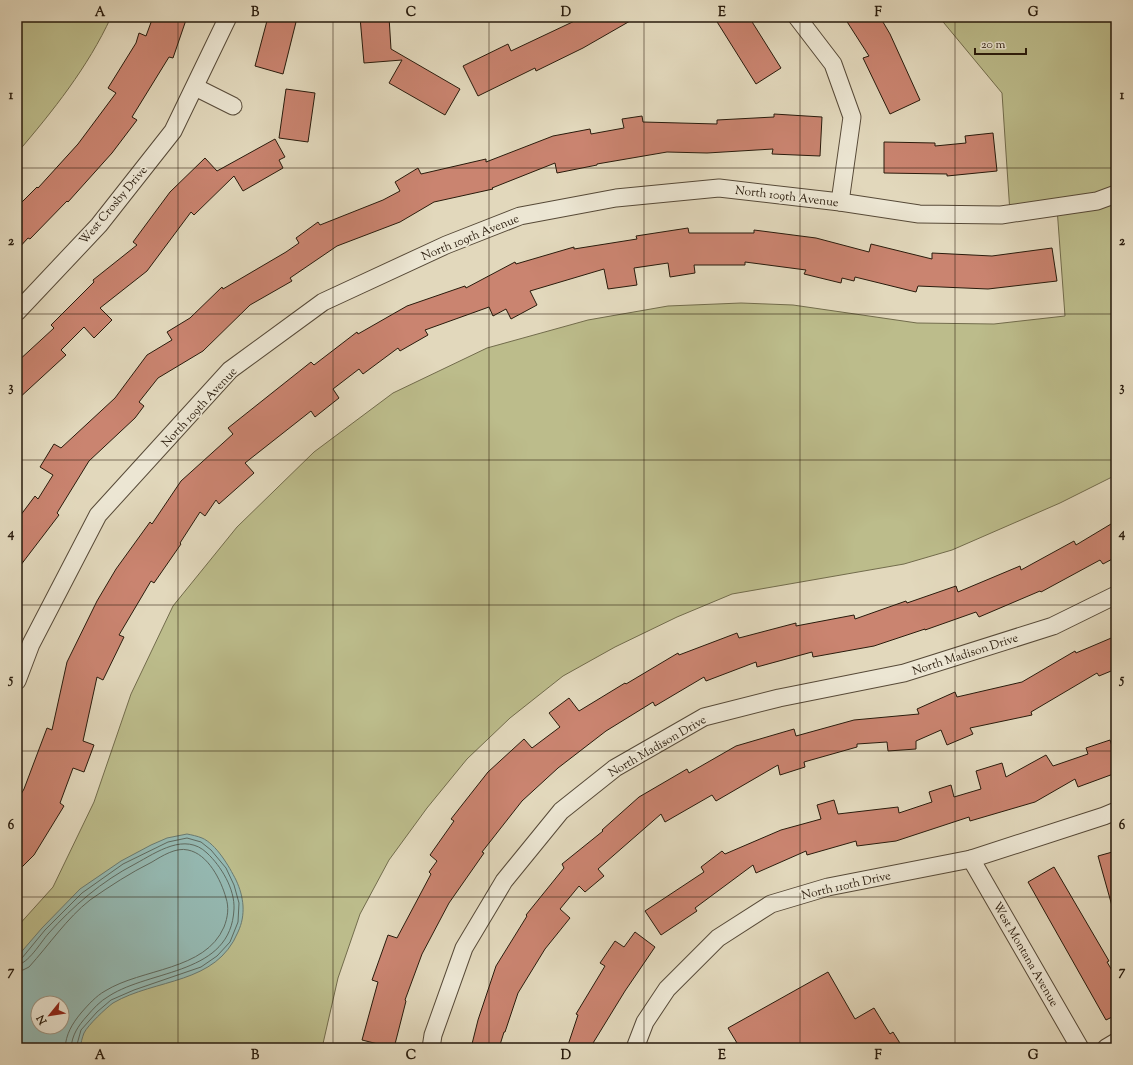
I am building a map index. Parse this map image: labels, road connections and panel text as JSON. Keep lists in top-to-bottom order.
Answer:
{
  "streets": {
    "street": [
      "North 109th Avenue",
      "West Crosby Drive",
      "North Madison Drive",
      "North 110th Drive",
      "West Montana Avenue"
    ]
  },
  "crossings": [
    ["North 110th Drive", "West Montana Avenue"]
  ],
  "scale_bar": "20 m",
  "north": "bottom left",
  "grid": {
    "columns": [
      "A",
      "B",
      "C",
      "D",
      "E",
      "F",
      "G"
    ],
    "rows": [
      "1",
      "2",
      "3",
      "4",
      "5",
      "6",
      "7"
    ]
  }
}
